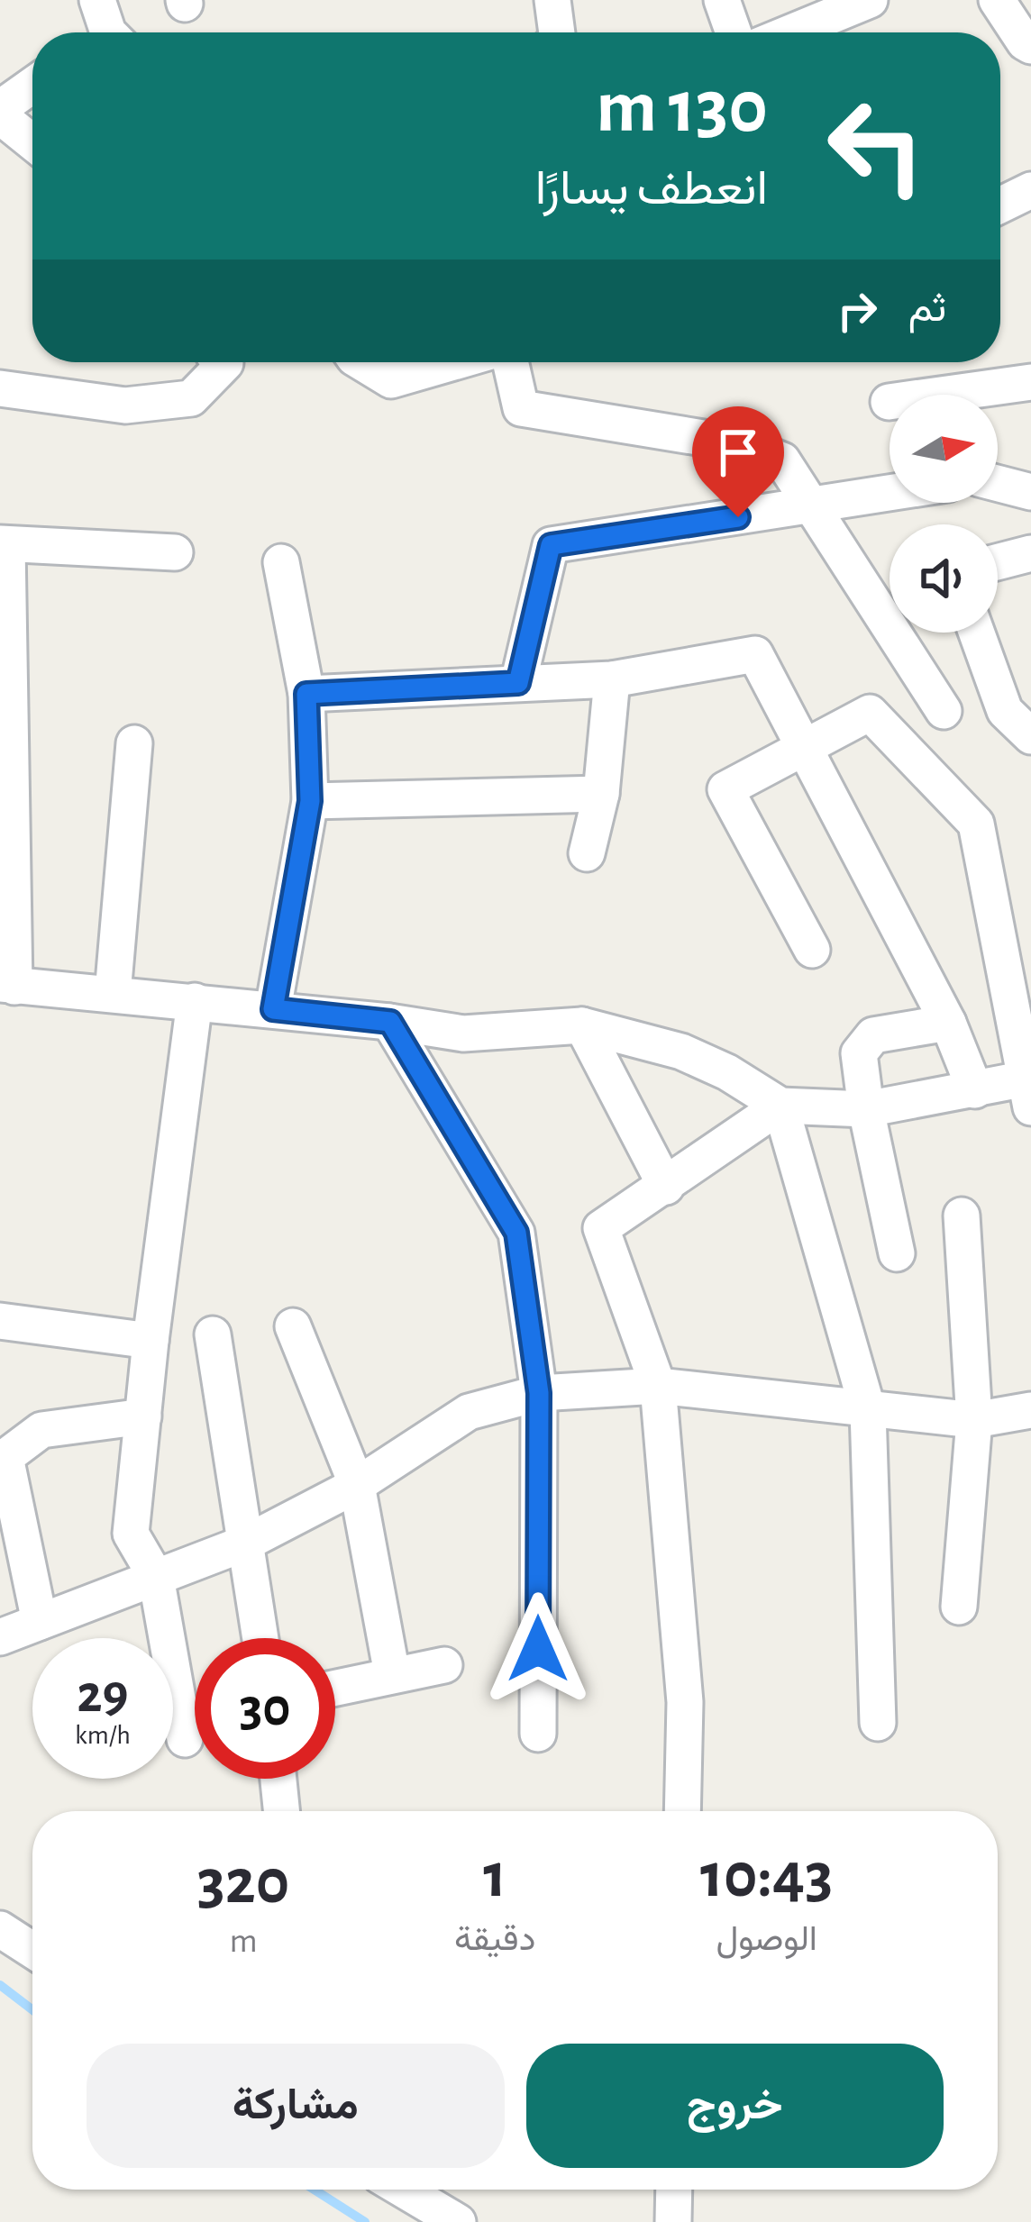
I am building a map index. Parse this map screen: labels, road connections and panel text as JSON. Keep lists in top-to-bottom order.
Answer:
{
  "north": "right",
  "page": {
    "turn": ["130 m", "انعطف يسارًا"],
    "then": "ثم",
    "speed": "29 km/h",
    "limit": "30",
    "eta": [
      "10:43",
      "الوصول",
      "1",
      "دقيقة",
      "320",
      "m"
    ],
    "buttons": ["خروج", "مشاركة"]
  }
}
